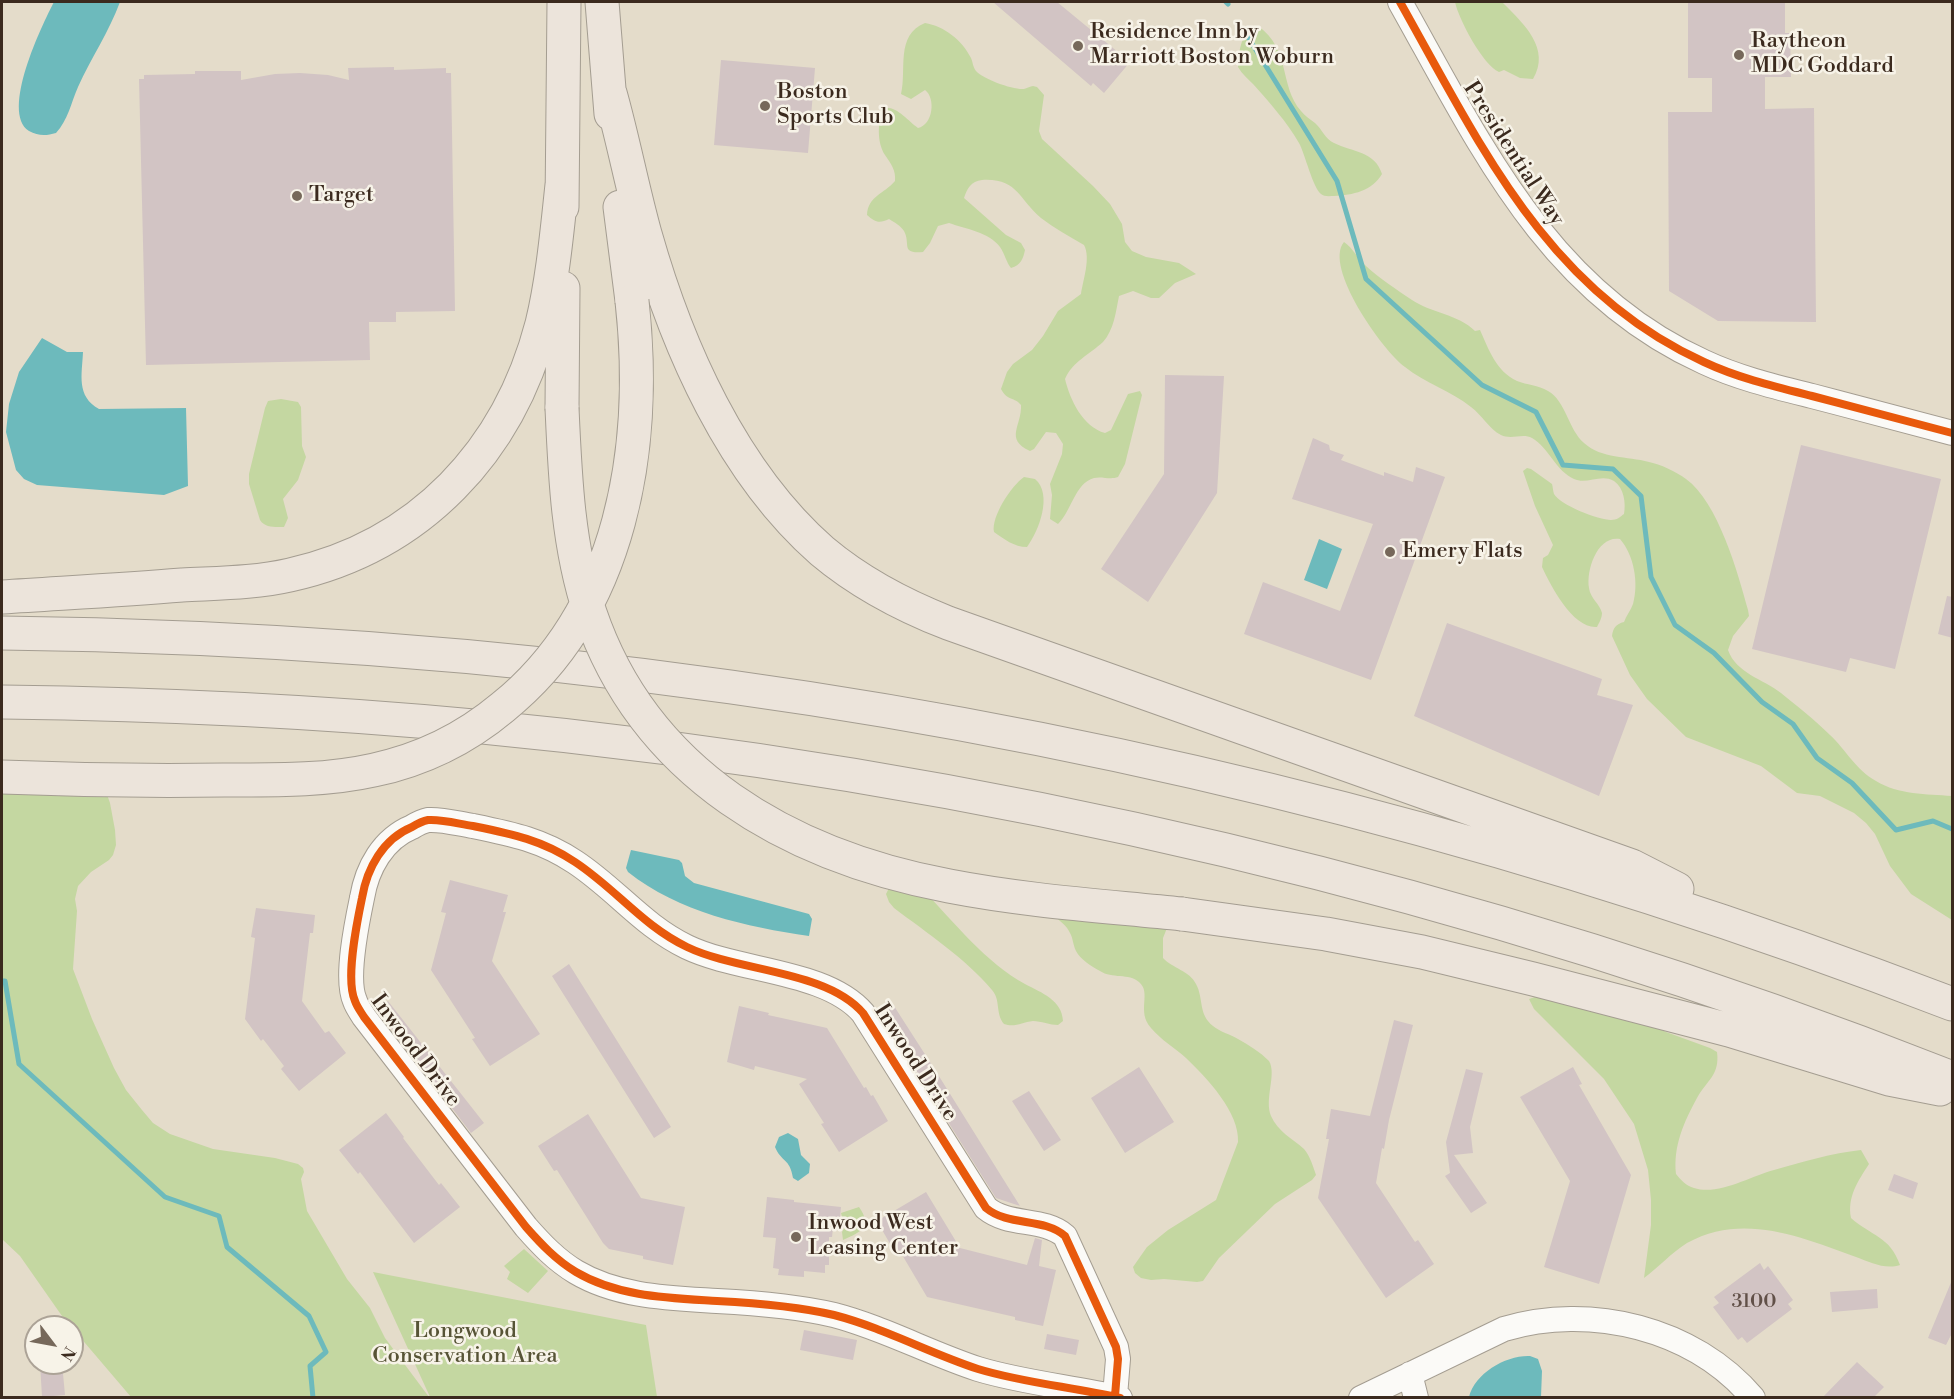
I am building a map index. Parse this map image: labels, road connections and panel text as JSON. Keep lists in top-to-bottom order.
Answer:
{
  "streets": {
    "street": ["Presidential Way", "Inwood Drive"]
  },
  "parks": ["Longwood Conservation Area"],
  "places": [
    "Residence Inn by Marriott Boston Woburn",
    "Raytheon MDC Goddard",
    "Boston Sports Club",
    "Target",
    "Emery Flats",
    "Inwood West Leasing Center"
  ],
  "house_numbers": ["3100"],
  "north": "bottom right"
}
